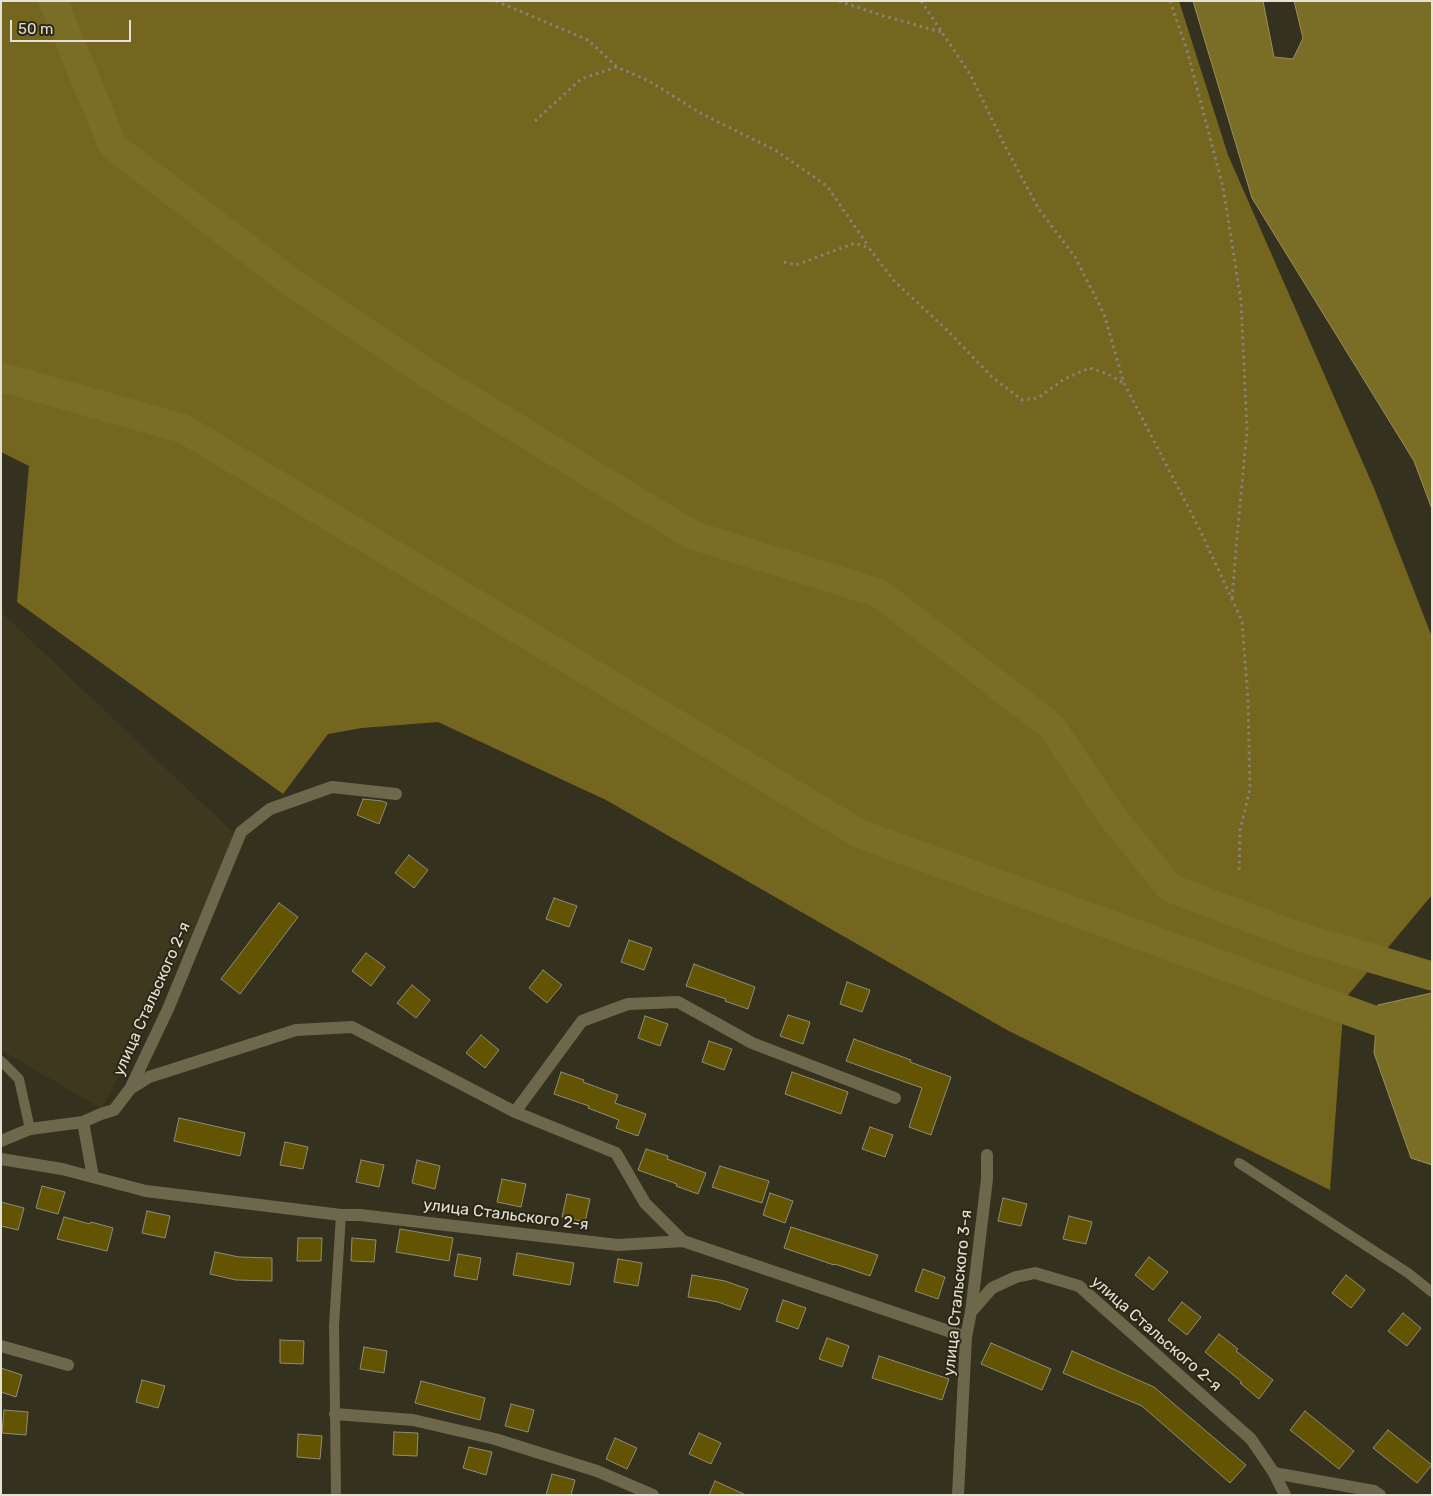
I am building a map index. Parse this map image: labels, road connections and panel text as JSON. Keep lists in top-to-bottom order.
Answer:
{
  "streets": {
    "street": ["улица Стальского 2-я", "улица Стальского 3-я"]
  },
  "crossings": [
    ["улица Стальского 2-я", "улица Стальского 3-я"]
  ],
  "scale_bar": "50 m"
}
